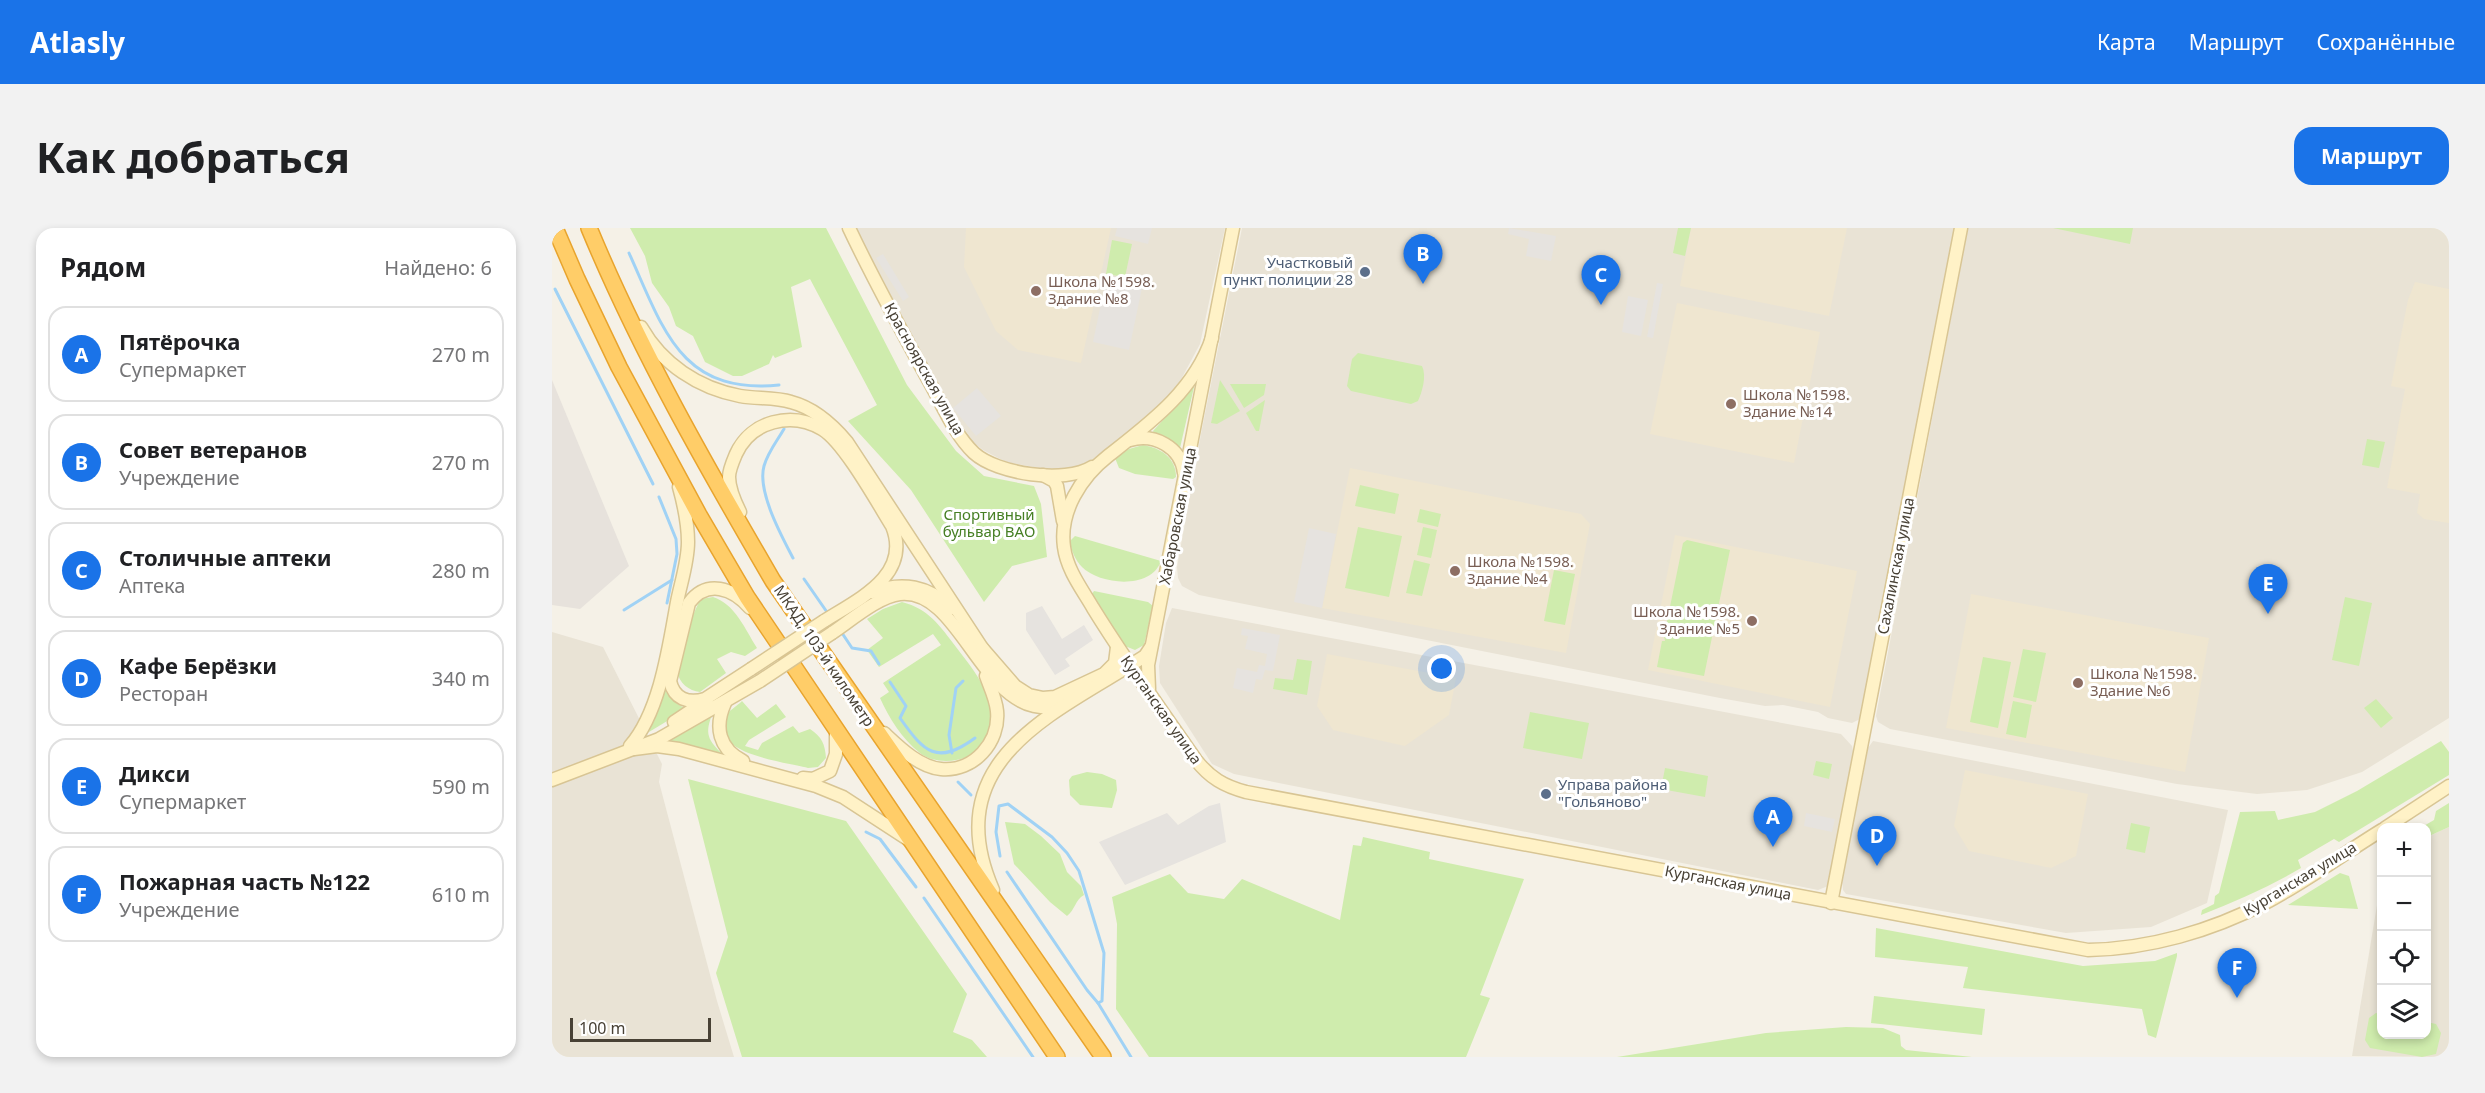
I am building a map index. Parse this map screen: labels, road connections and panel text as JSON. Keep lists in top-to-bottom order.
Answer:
{
  "streets": {
    "highway": ["МКАД, 103-й километр"],
    "main road": [
      "Красноярская улица",
      "Хабаровская улица",
      "Сахалинская улица",
      "Курганская улица"
    ]
  },
  "crossings": [
    ["Красноярская улица", "Хабаровская улица"],
    ["Хабаровская улица", "Курганская улица"],
    ["Сахалинская улица", "Курганская улица"]
  ],
  "parks": ["Спортивный бульвар ВАО"],
  "places": [
    "Участковый пункт полиции 28",
    "Школа №1598. Здание №8",
    "Школа №1598. Здание №14",
    "Школа №1598. Здание №4",
    "Школа №1598. Здание №5",
    "Школа №1598. Здание №6",
    "Управа района \"Гольяново\""
  ],
  "scale_bar": "100 m",
  "page": {
    "header": "Atlasly",
    "nav": ["Карта", "Маршрут", "Сохранённые"],
    "buttons": "Маршрут",
    "title": "Как добраться",
    "heading": ["Рядом", "Найдено: 6"],
    "pins": [
      "B",
      "C",
      "E",
      "A",
      "D",
      "F"
    ],
    "list": [
      {
        "mark": "A",
        "name": "Пятёрочка",
        "note": "Супермаркет",
        "value": "270 m"
      },
      {
        "mark": "B",
        "name": "Совет ветеранов",
        "note": "Учреждение",
        "value": "270 m"
      },
      {
        "mark": "C",
        "name": "Столичные аптеки",
        "note": "Аптека",
        "value": "280 m"
      },
      {
        "mark": "D",
        "name": "Кафе Берёзки",
        "note": "Ресторан",
        "value": "340 m"
      },
      {
        "mark": "E",
        "name": "Дикси",
        "note": "Супермаркет",
        "value": "590 m"
      },
      {
        "mark": "F",
        "name": "Пожарная часть №122",
        "note": "Учреждение",
        "value": "610 m"
      }
    ],
    "map_buttons": ["+", "−"],
    "scale": "100 m"
  }
}
